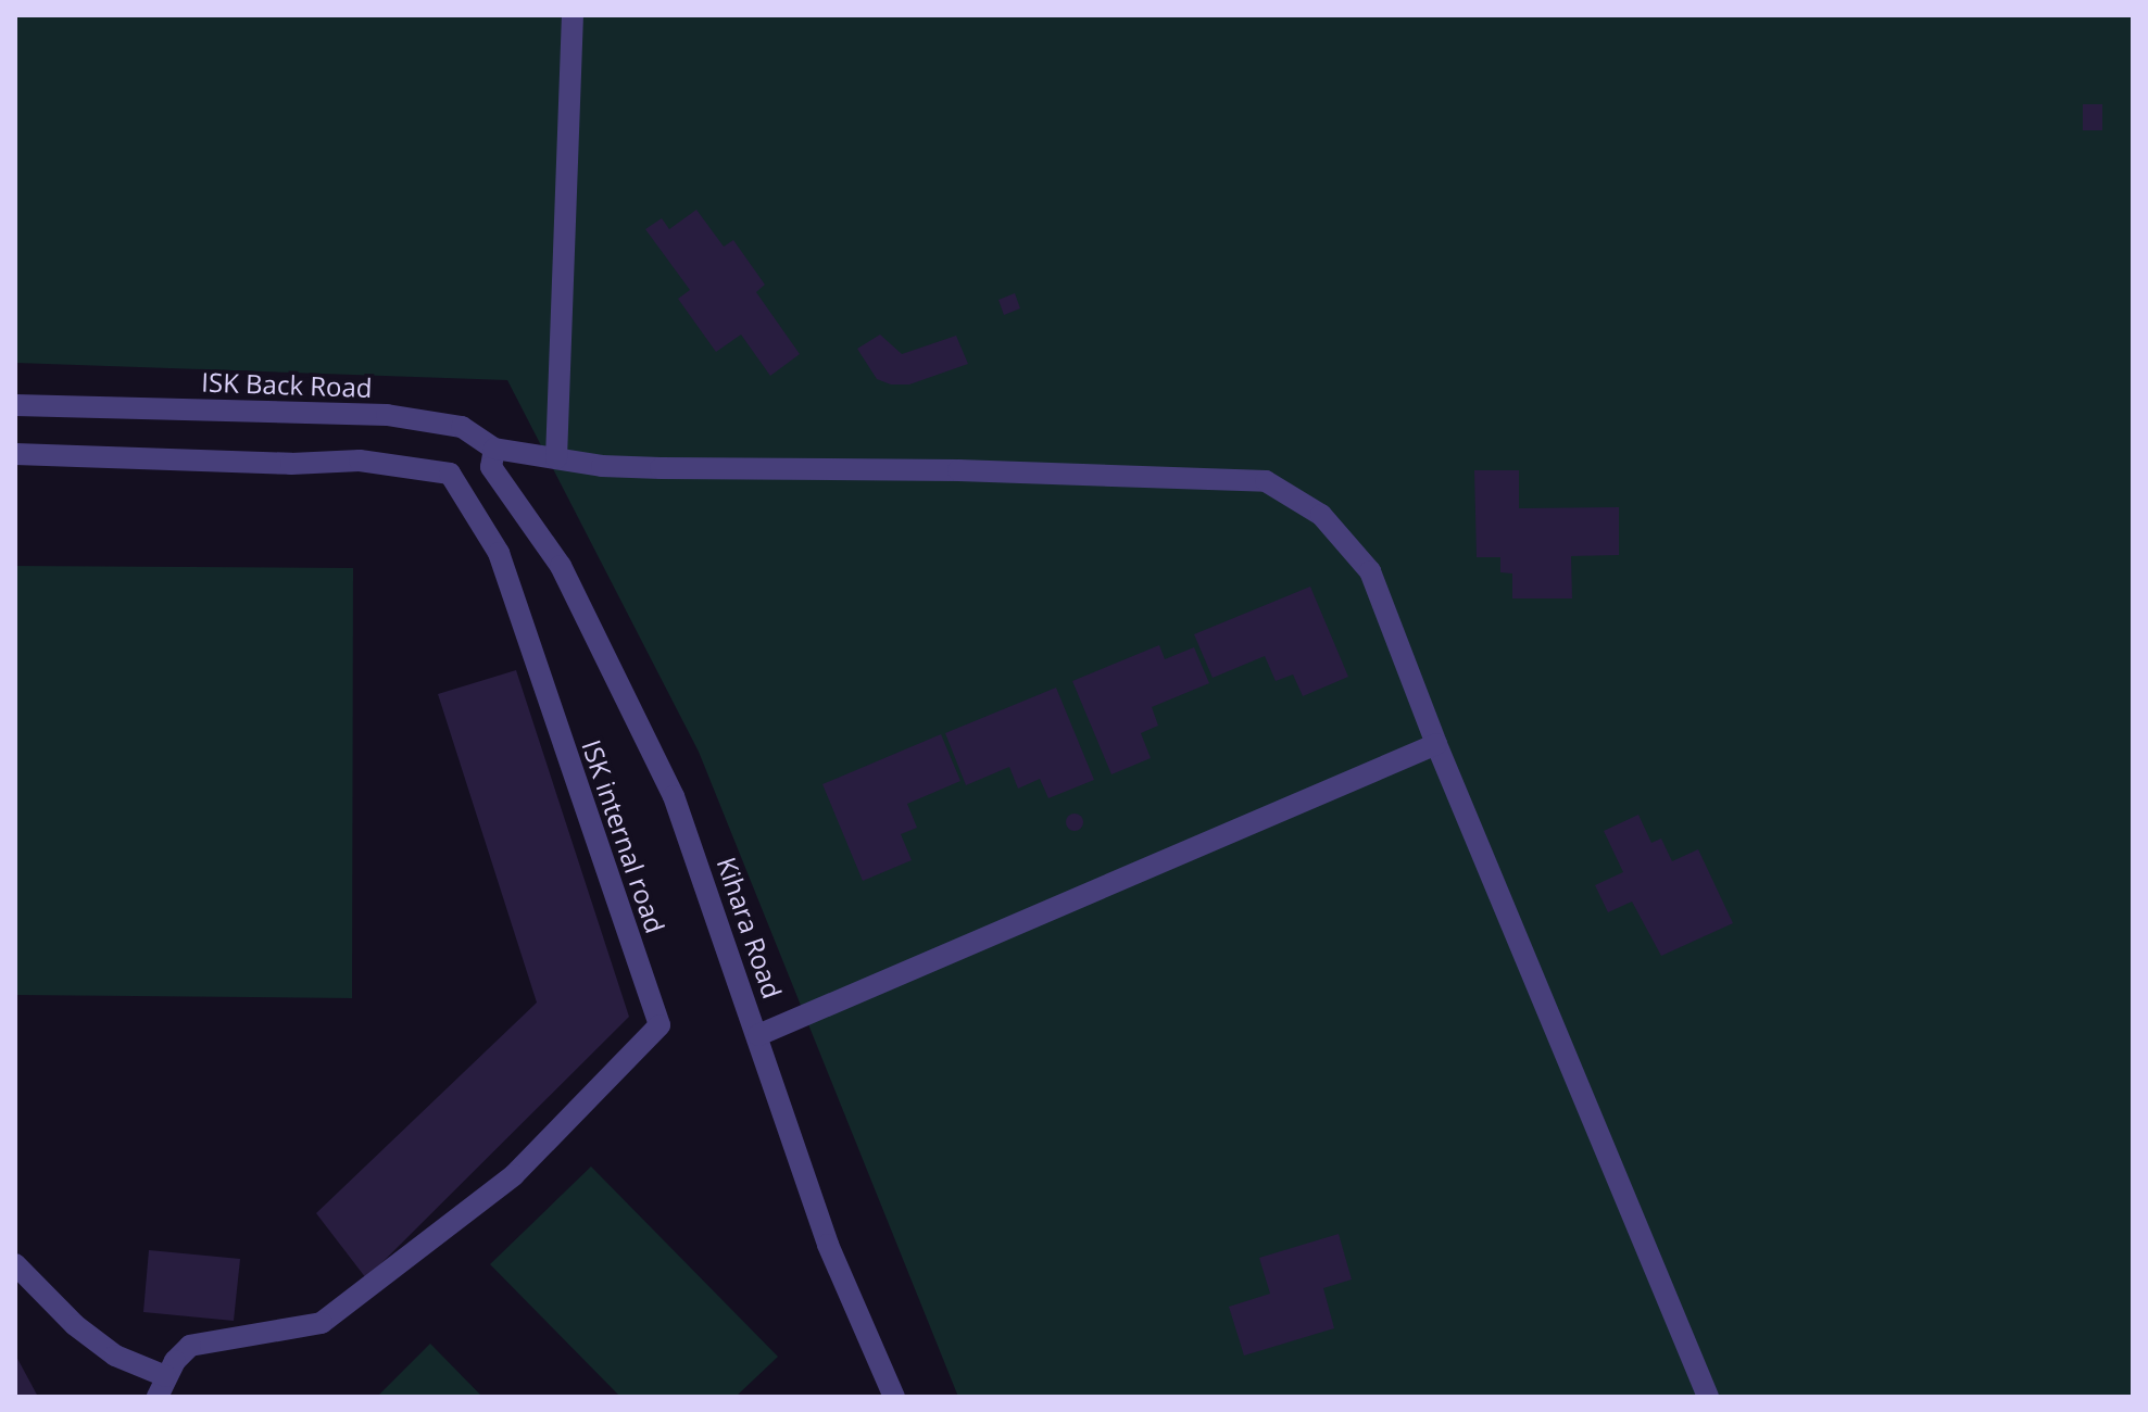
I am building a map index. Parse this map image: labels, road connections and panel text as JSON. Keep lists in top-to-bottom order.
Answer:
{
  "streets": {
    "street": ["ISK Back Road", "ISK internal road", "Kihara Road"]
  },
  "crossings": [
    ["ISK Back Road", "Kihara Road"]
  ]
}
